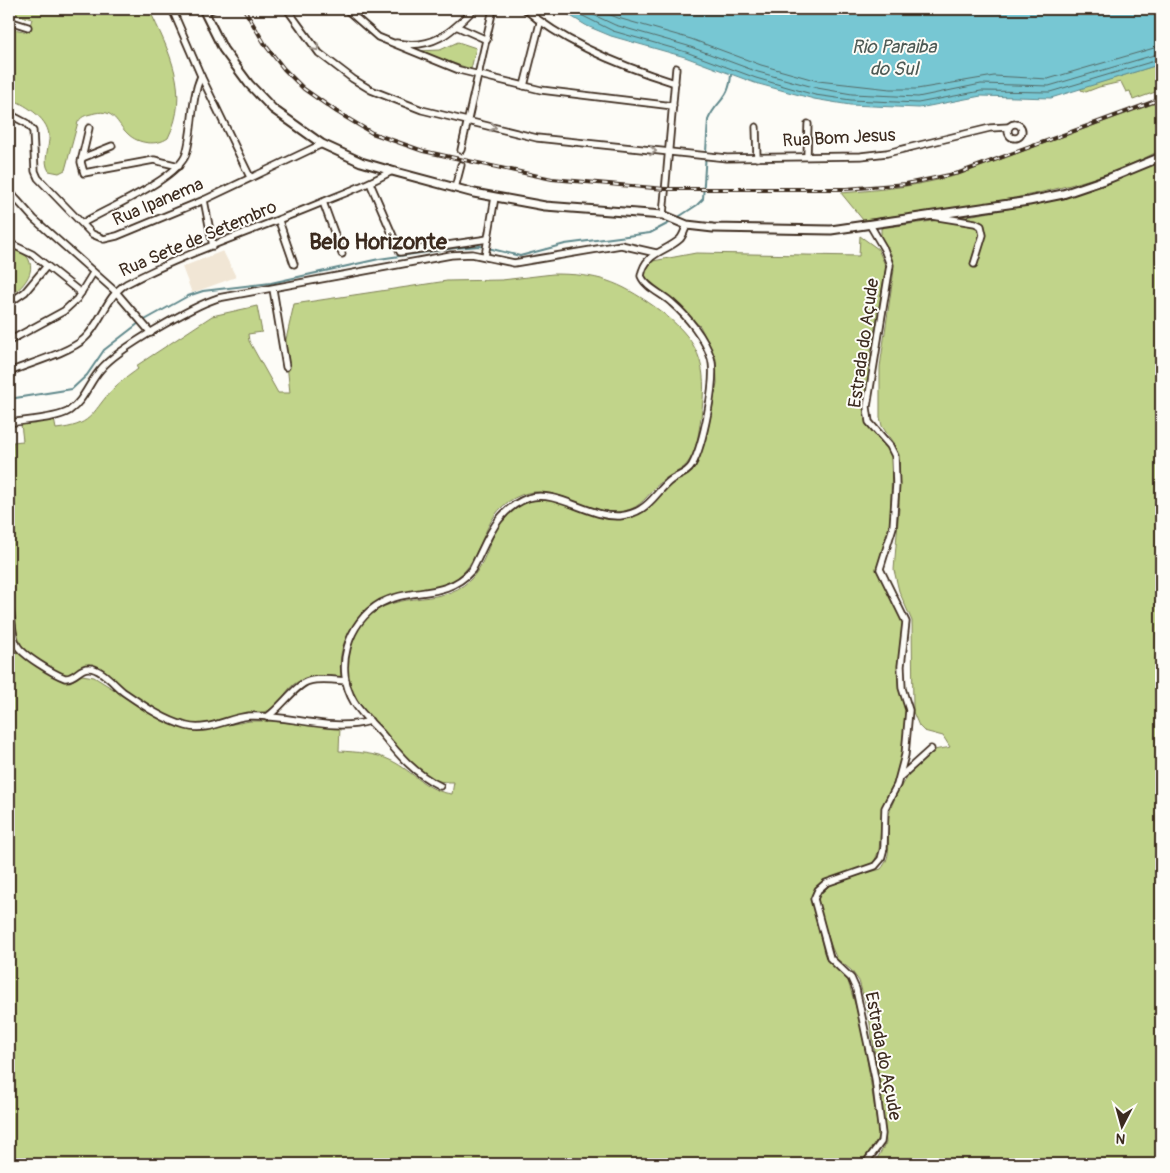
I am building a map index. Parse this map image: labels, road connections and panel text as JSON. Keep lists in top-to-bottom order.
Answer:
{
  "streets": {
    "street": [
      "Rua Bom Jesus",
      "Rua Ipanema",
      "Rua Sete de Setembro",
      "Estrada do Açude"
    ]
  },
  "districts": ["Belo Horizonte"],
  "water": ["Rio Paraiba do Sul"],
  "north": "bottom"
}
